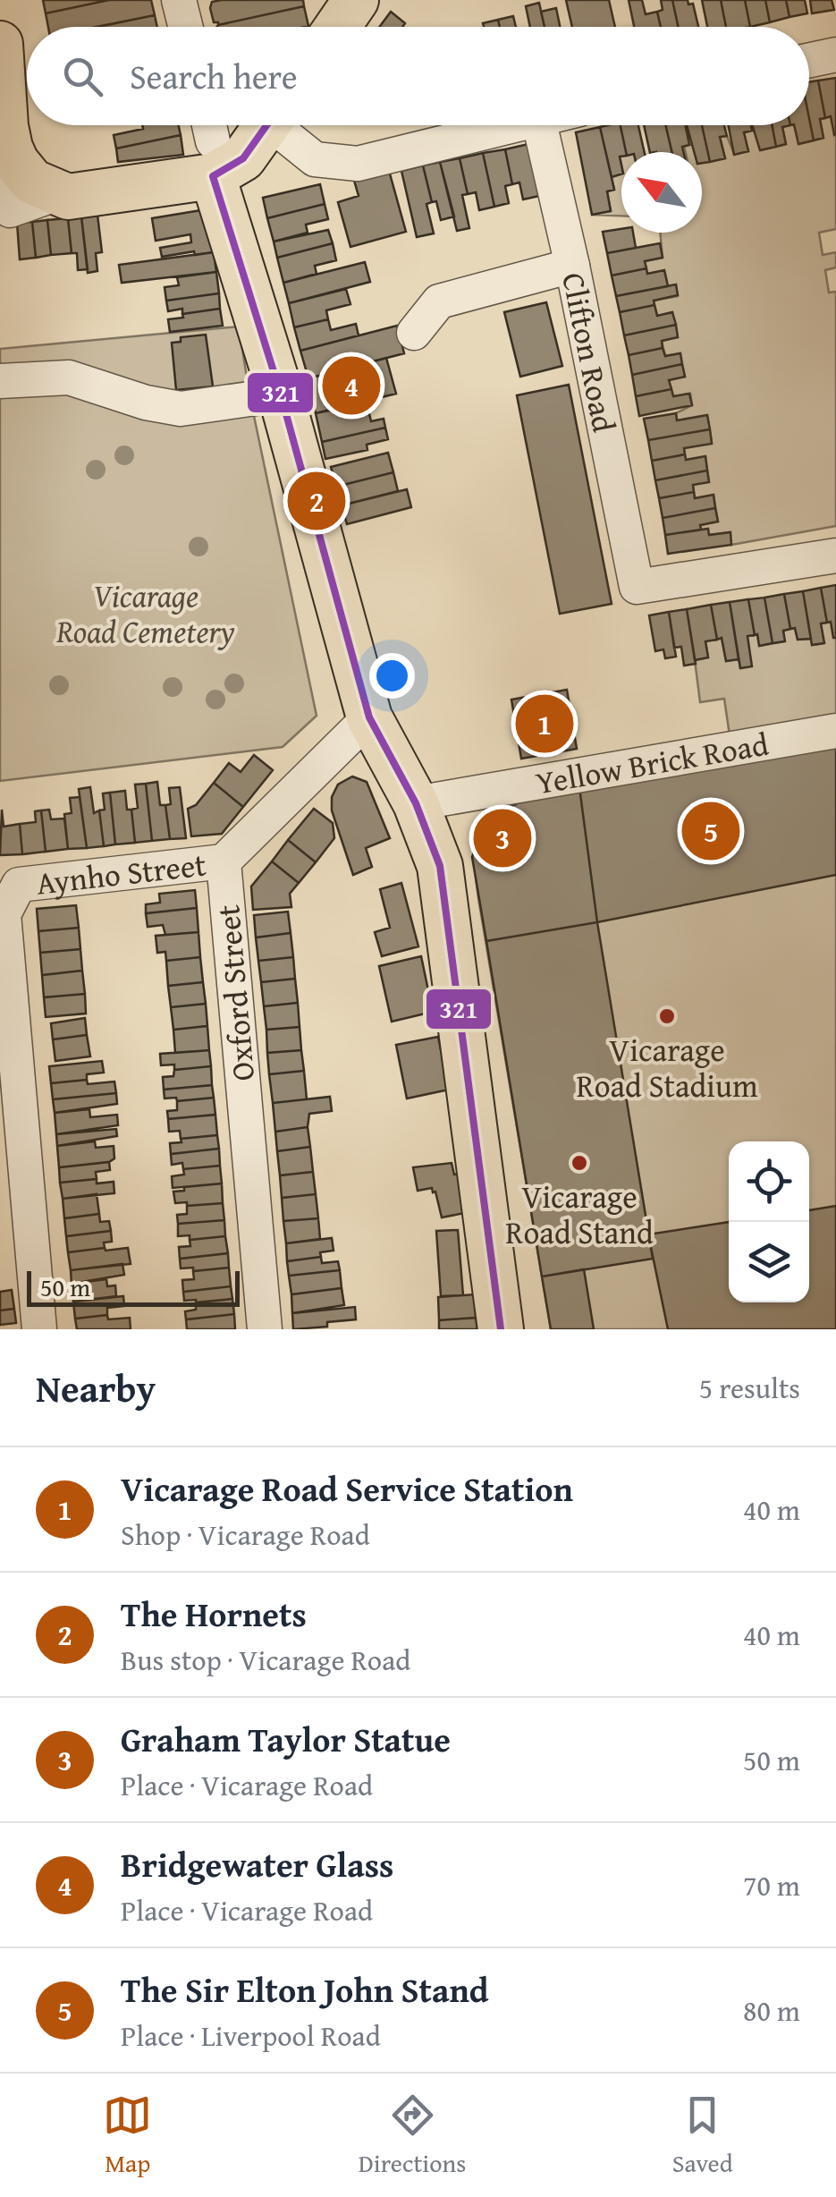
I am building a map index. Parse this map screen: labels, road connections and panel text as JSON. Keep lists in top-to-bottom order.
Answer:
{
  "streets": {
    "street": [
      "Clifton Road",
      "Yellow Brick Road",
      "Aynho Street",
      "Oxford Street"
    ]
  },
  "crossings": [
    ["Aynho Street", "Oxford Street"]
  ],
  "parks": ["Vicarage Road Cemetery"],
  "places": ["Vicarage Road Stadium", "Vicarage Road Stand"],
  "lines": ["transit line 321"],
  "scale_bar": "50 m",
  "north": "top left",
  "page": {
    "search": "Search here",
    "pins": [
      "4",
      "2",
      "1",
      "5",
      "3"
    ],
    "scale": "50 m",
    "heading": ["Nearby", "5 results"],
    "list": [
      {
        "mark": "1",
        "name": "Vicarage Road Service Station",
        "note": "Shop · Vicarage Road",
        "value": "40 m"
      },
      {
        "mark": "2",
        "name": "The Hornets",
        "note": "Bus stop · Vicarage Road",
        "value": "40 m"
      },
      {
        "mark": "3",
        "name": "Graham Taylor Statue",
        "note": "Place · Vicarage Road",
        "value": "50 m"
      },
      {
        "mark": "4",
        "name": "Bridgewater Glass",
        "note": "Place · Vicarage Road",
        "value": "70 m"
      },
      {
        "mark": "5",
        "name": "The Sir Elton John Stand",
        "note": "Place · Liverpool Road",
        "value": "80 m"
      }
    ],
    "nav": ["Map", "Directions", "Saved"]
  }
}
